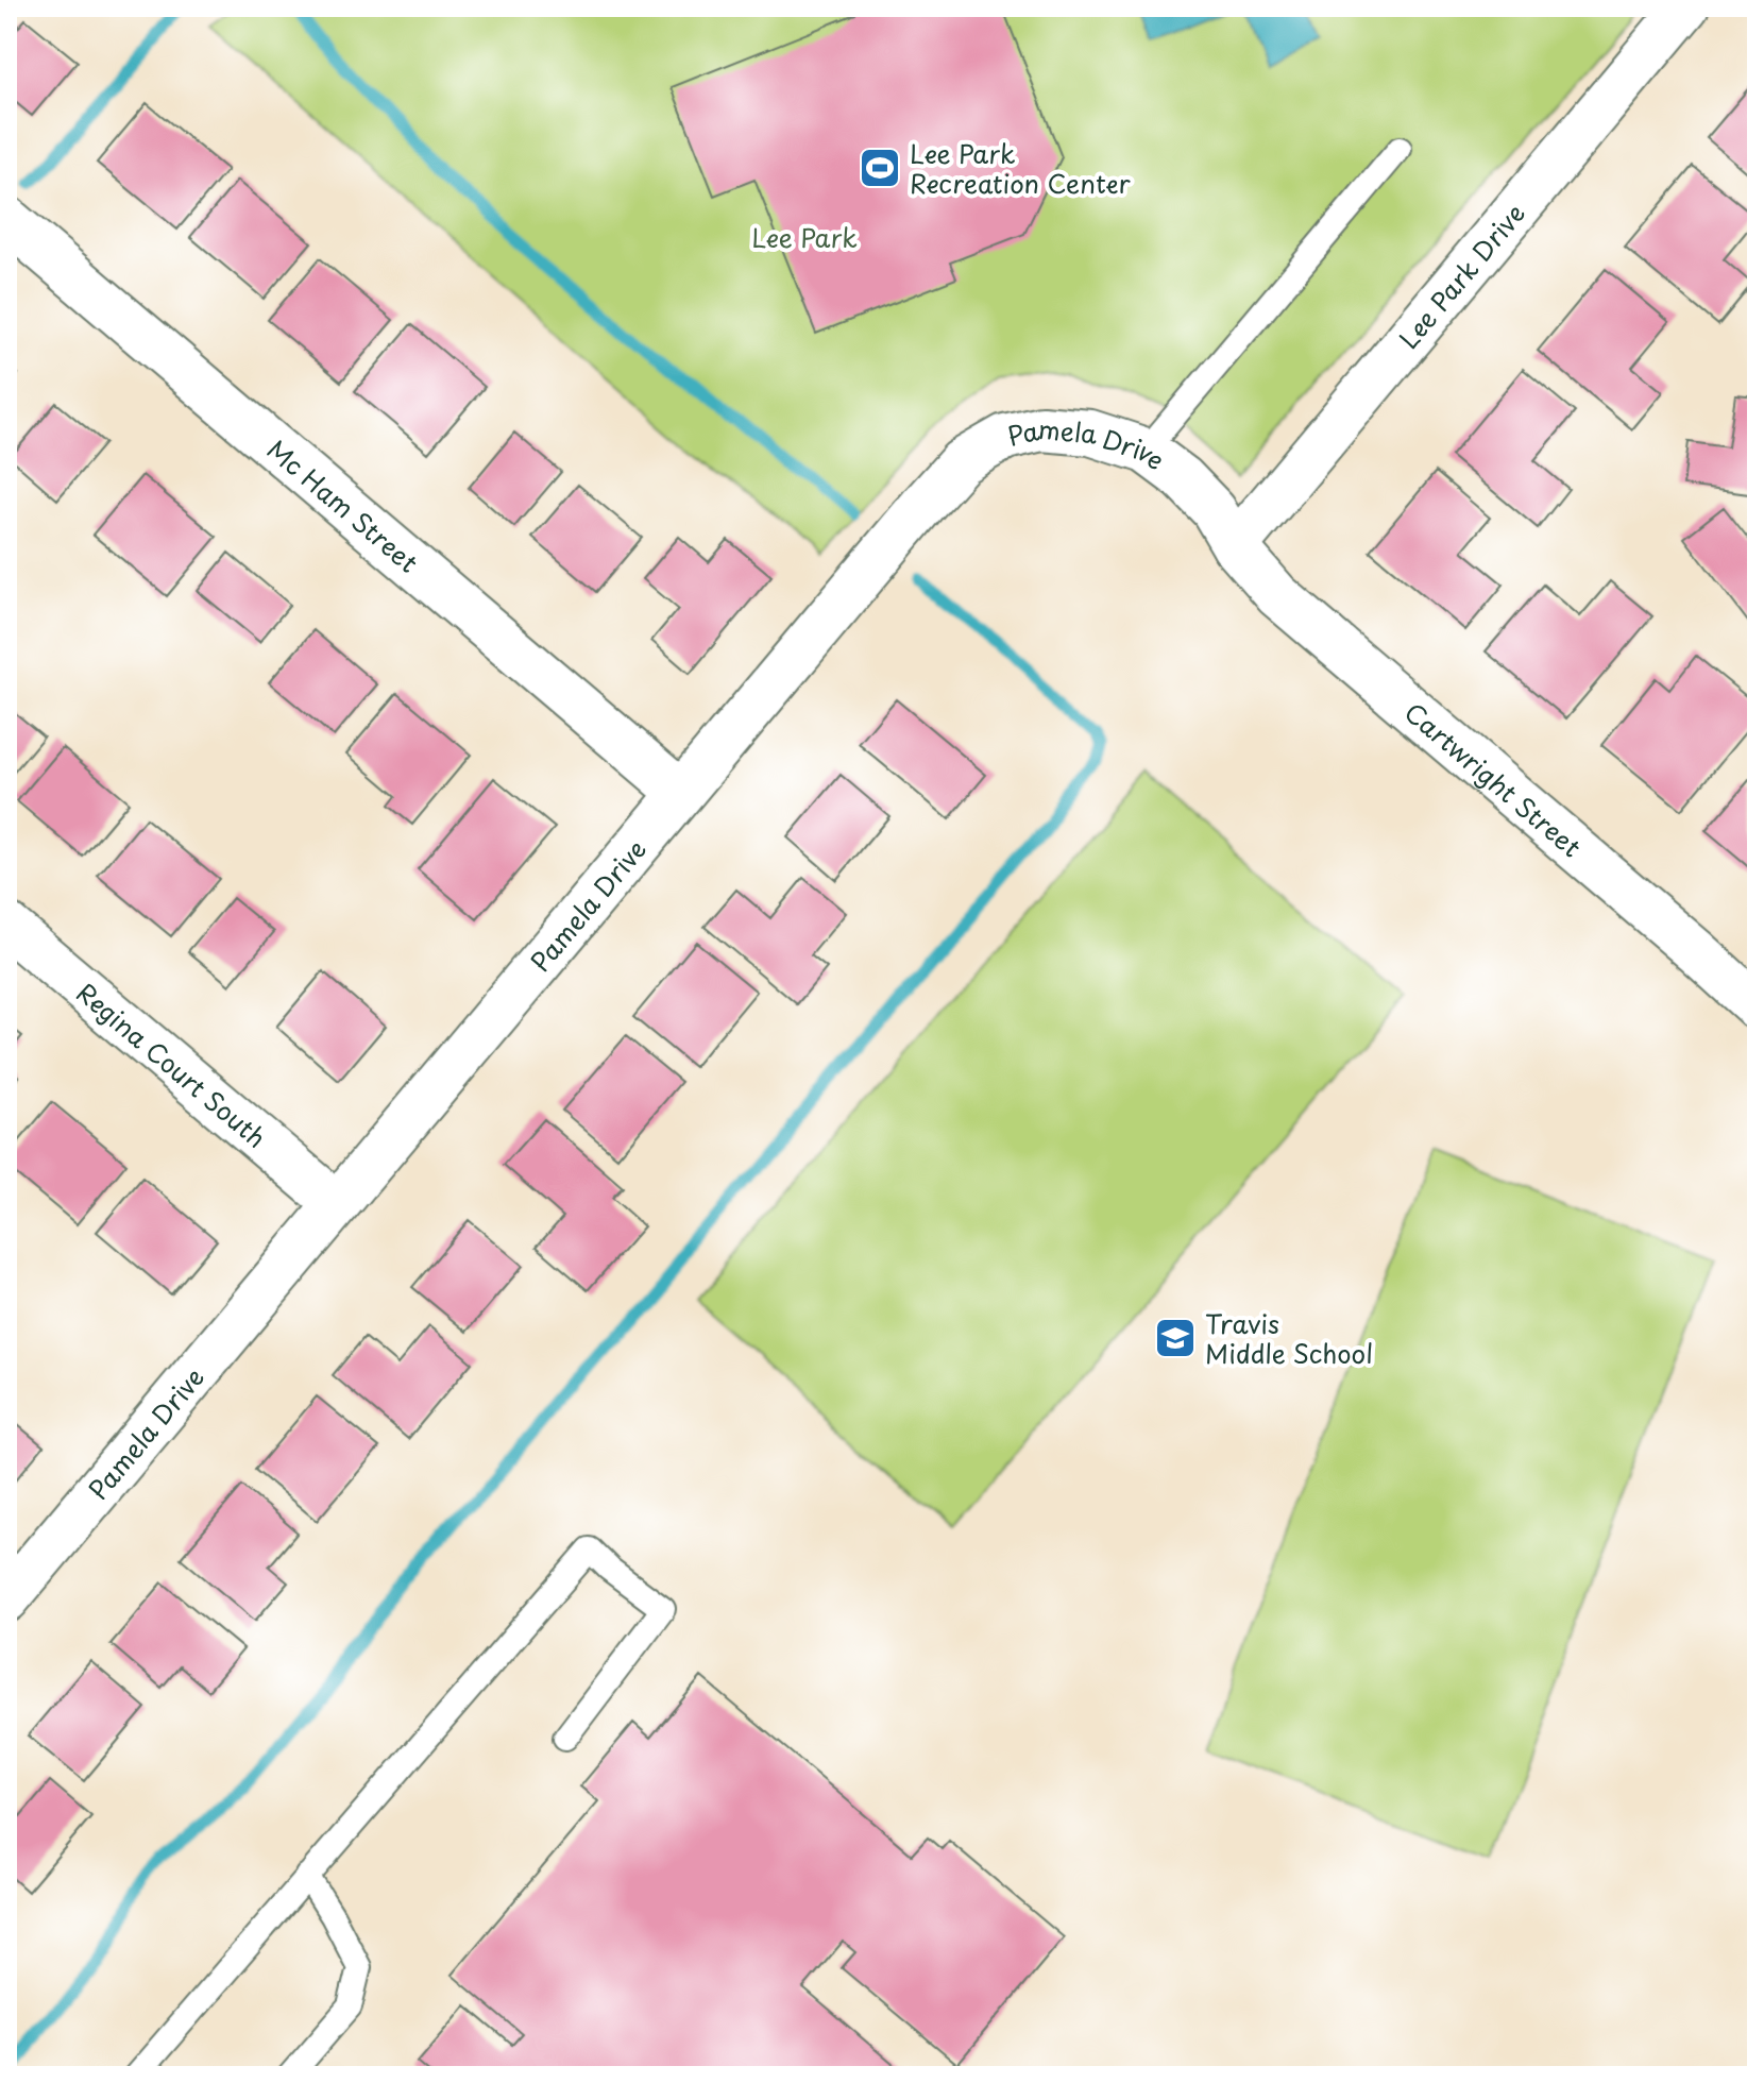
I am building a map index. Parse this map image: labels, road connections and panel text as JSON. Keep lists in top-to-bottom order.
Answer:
{
  "streets": {
    "street": [
      "Lee Park Drive",
      "Pamela Drive",
      "Mc Ham Street",
      "Cartwright Street",
      "Regina Court South"
    ]
  },
  "crossings": [
    ["Lee Park Drive", "Pamela Drive"],
    ["Lee Park Drive", "Cartwright Street"],
    ["Pamela Drive", "Mc Ham Street"],
    ["Pamela Drive", "Cartwright Street"],
    ["Pamela Drive", "Regina Court South"]
  ],
  "parks": ["Lee Park"],
  "places": {
    "sports": ["Lee Park Recreation Center"],
    "school or university": ["Travis Middle School"]
  }
}
